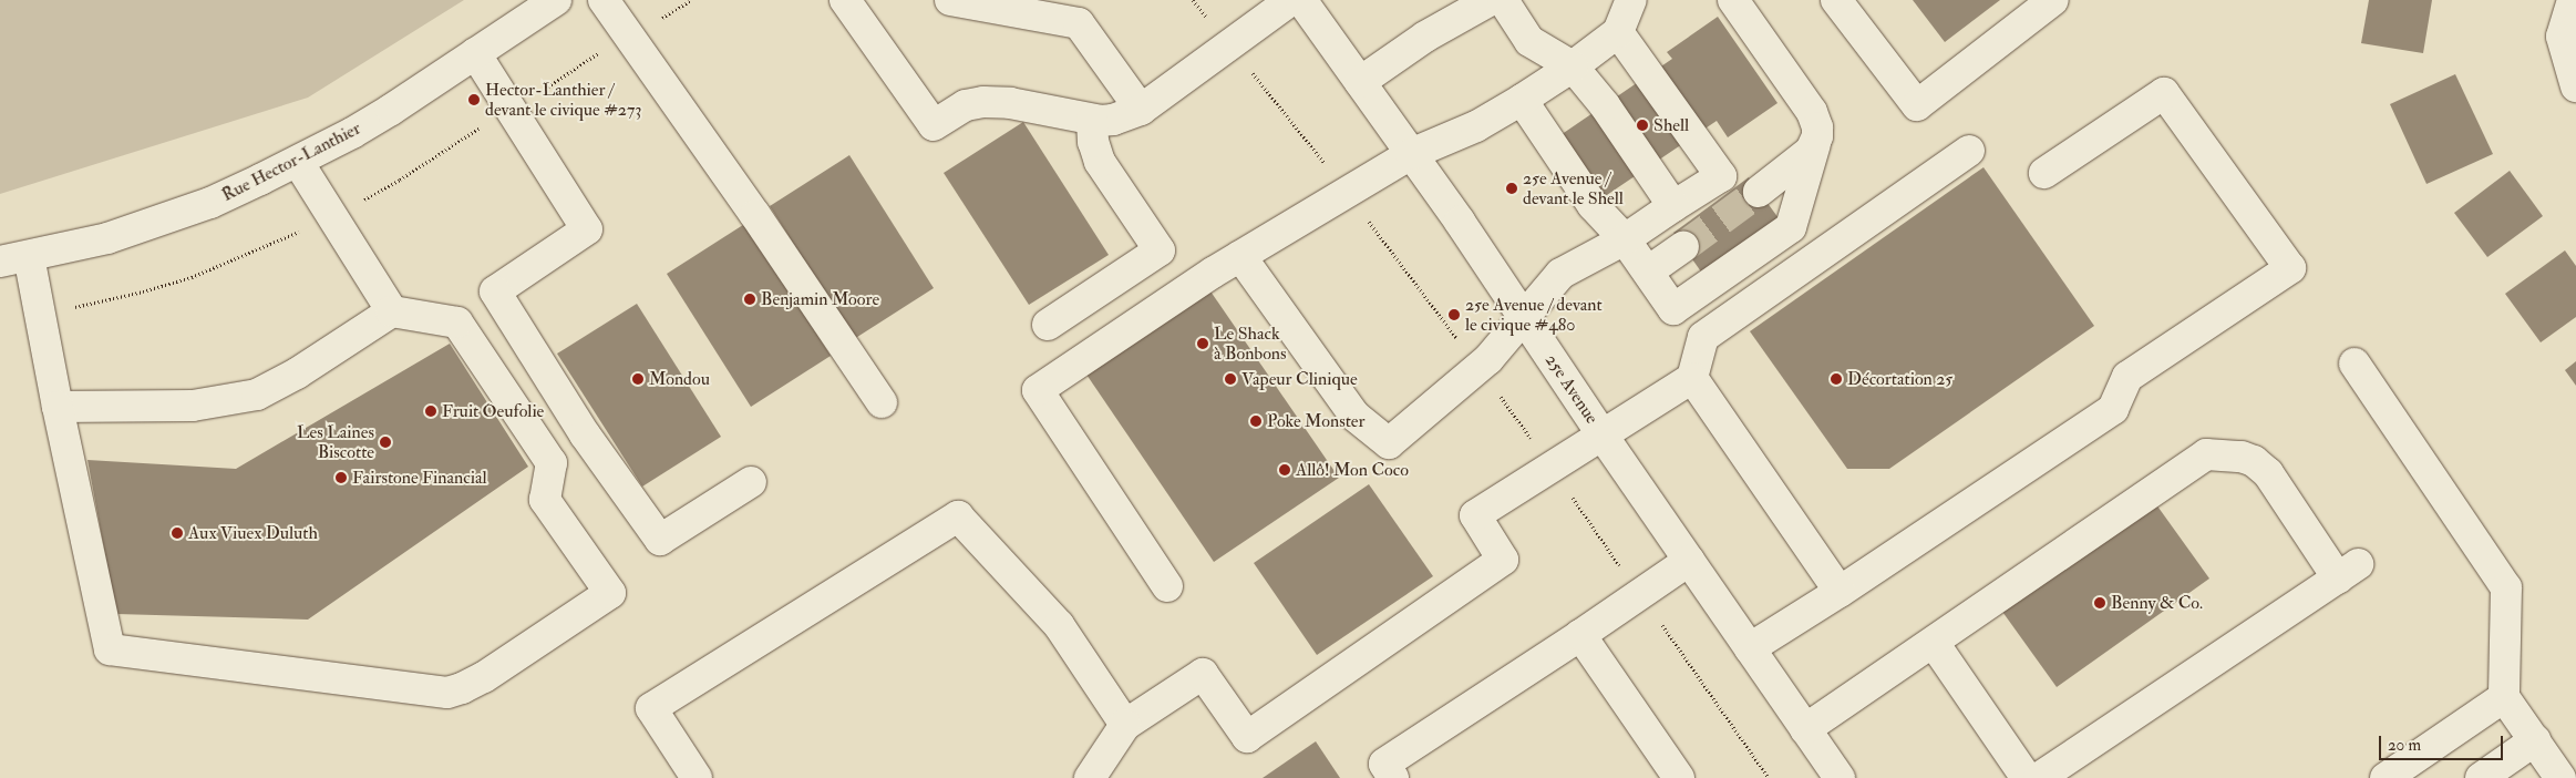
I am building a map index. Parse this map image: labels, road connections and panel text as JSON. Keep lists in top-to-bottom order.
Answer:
{
  "streets": {
    "street": ["Rue Hector-Lanthier", "25e Avenue"]
  },
  "places": [
    "Hector-Lanthier / devant le civique #273",
    "Shell",
    "25e Avenue / devant le Shell",
    "Benjamin Moore",
    "25e Avenue / devant le civique #480",
    "Le Shack à Bonbons",
    "Mondou",
    "Vapeur Clinique",
    "Décortation 25",
    "Fruit Oeufolie",
    "Poke Monster",
    "Les Laines Biscotte",
    "Allô! Mon Coco",
    "Fairstone Financial",
    "Aux Viuex Duluth",
    "Benny & Co."
  ],
  "scale_bar": "20 m"
}
